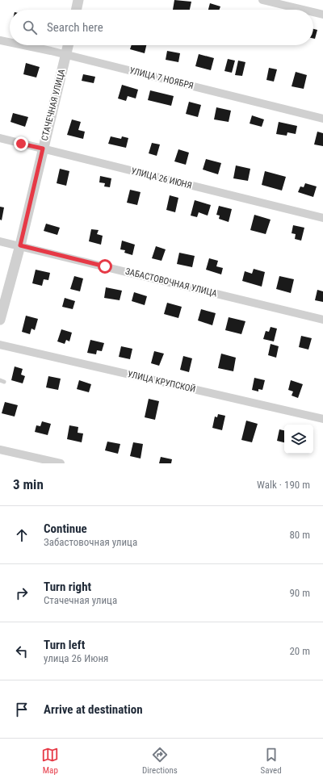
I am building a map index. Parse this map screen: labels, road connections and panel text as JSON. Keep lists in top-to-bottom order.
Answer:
{
  "streets": {
    "street": [
      "УЛИЦА 7 НОЯБРЯ",
      "СТАЧЕЧНАЯ УЛИЦА",
      "УЛИЦА 26 ИЮНЯ",
      "ЗАБАСТОВОЧНАЯ УЛИЦА",
      "УЛИЦА КРУПСКОЙ"
    ]
  },
  "crossings": [
    ["УЛИЦА 7 НОЯБРЯ", "СТАЧЕЧНАЯ УЛИЦА"],
    ["СТАЧЕЧНАЯ УЛИЦА", "УЛИЦА 26 ИЮНЯ"],
    ["СТАЧЕЧНАЯ УЛИЦА", "ЗАБАСТОВОЧНАЯ УЛИЦА"]
  ],
  "page": {
    "search": "Search here",
    "heading": ["3 min", "Walk · 190 m"],
    "list": [
      ["Continue", "Забастовочная улица", "80 m"],
      ["Turn right", "Стачечная улица", "90 m"],
      ["Turn left", "улица 26 Июня", "20 m"],
      "Arrive at destination"
    ],
    "nav": ["Map", "Directions", "Saved"]
  }
}
